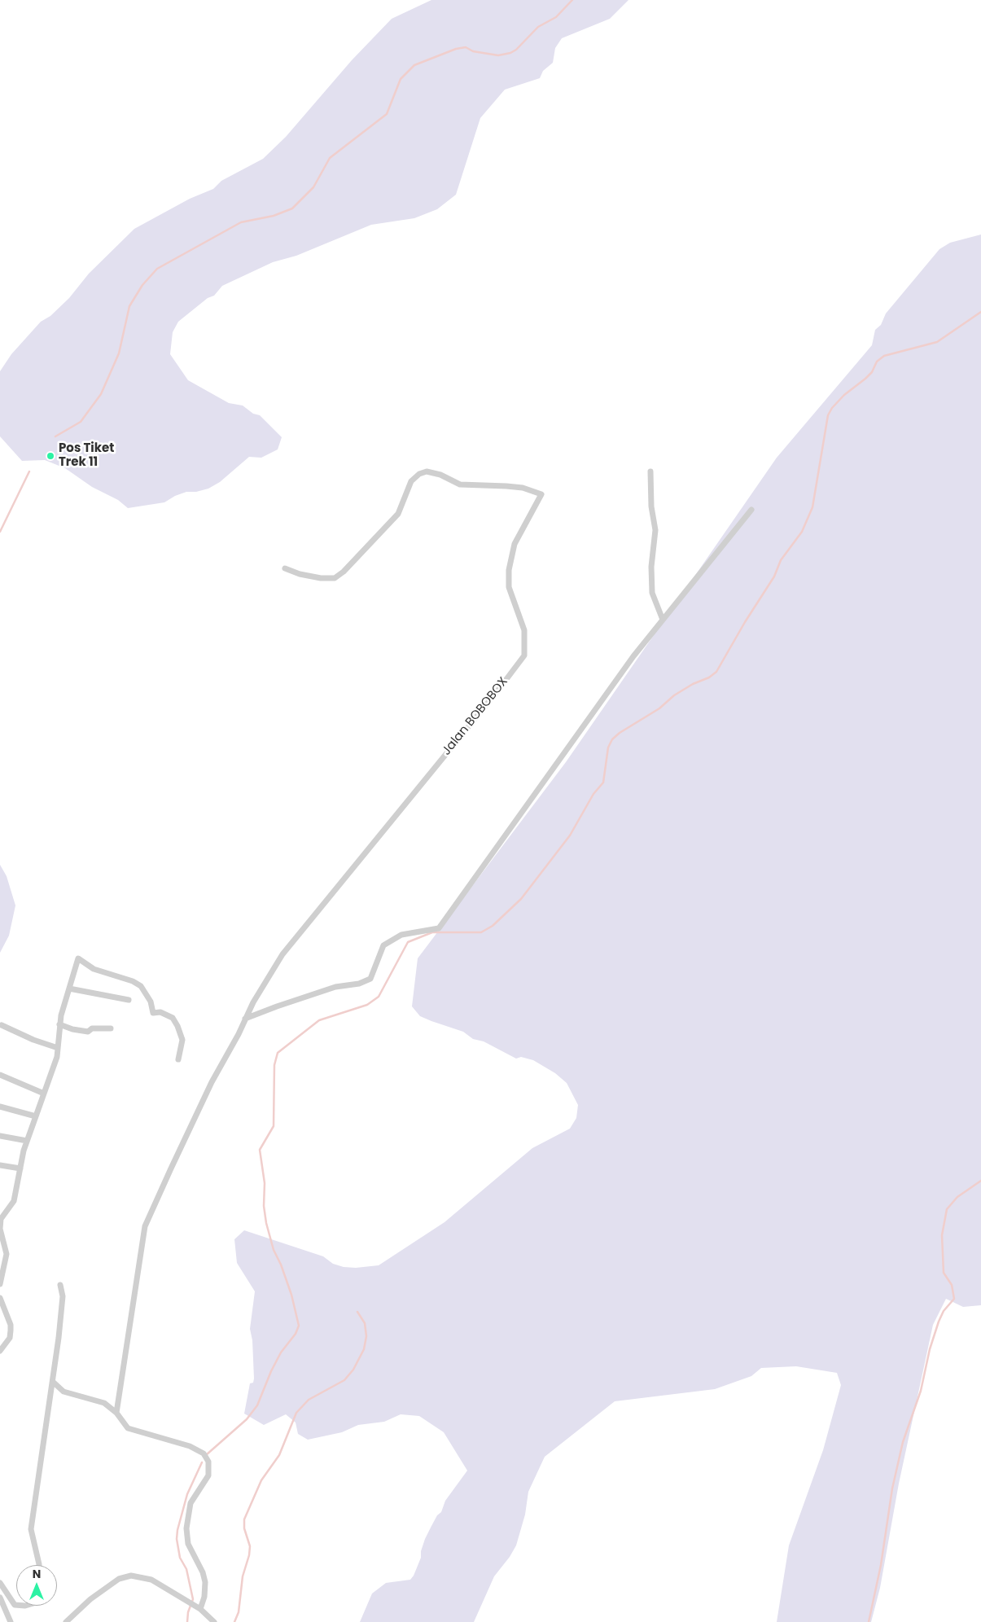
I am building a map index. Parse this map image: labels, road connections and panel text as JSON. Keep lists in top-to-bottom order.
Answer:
{
  "streets": {
    "street": ["Jalan BOBOBOX"]
  },
  "places": ["Pos Tiket Trek 11"],
  "north": "top"
}
